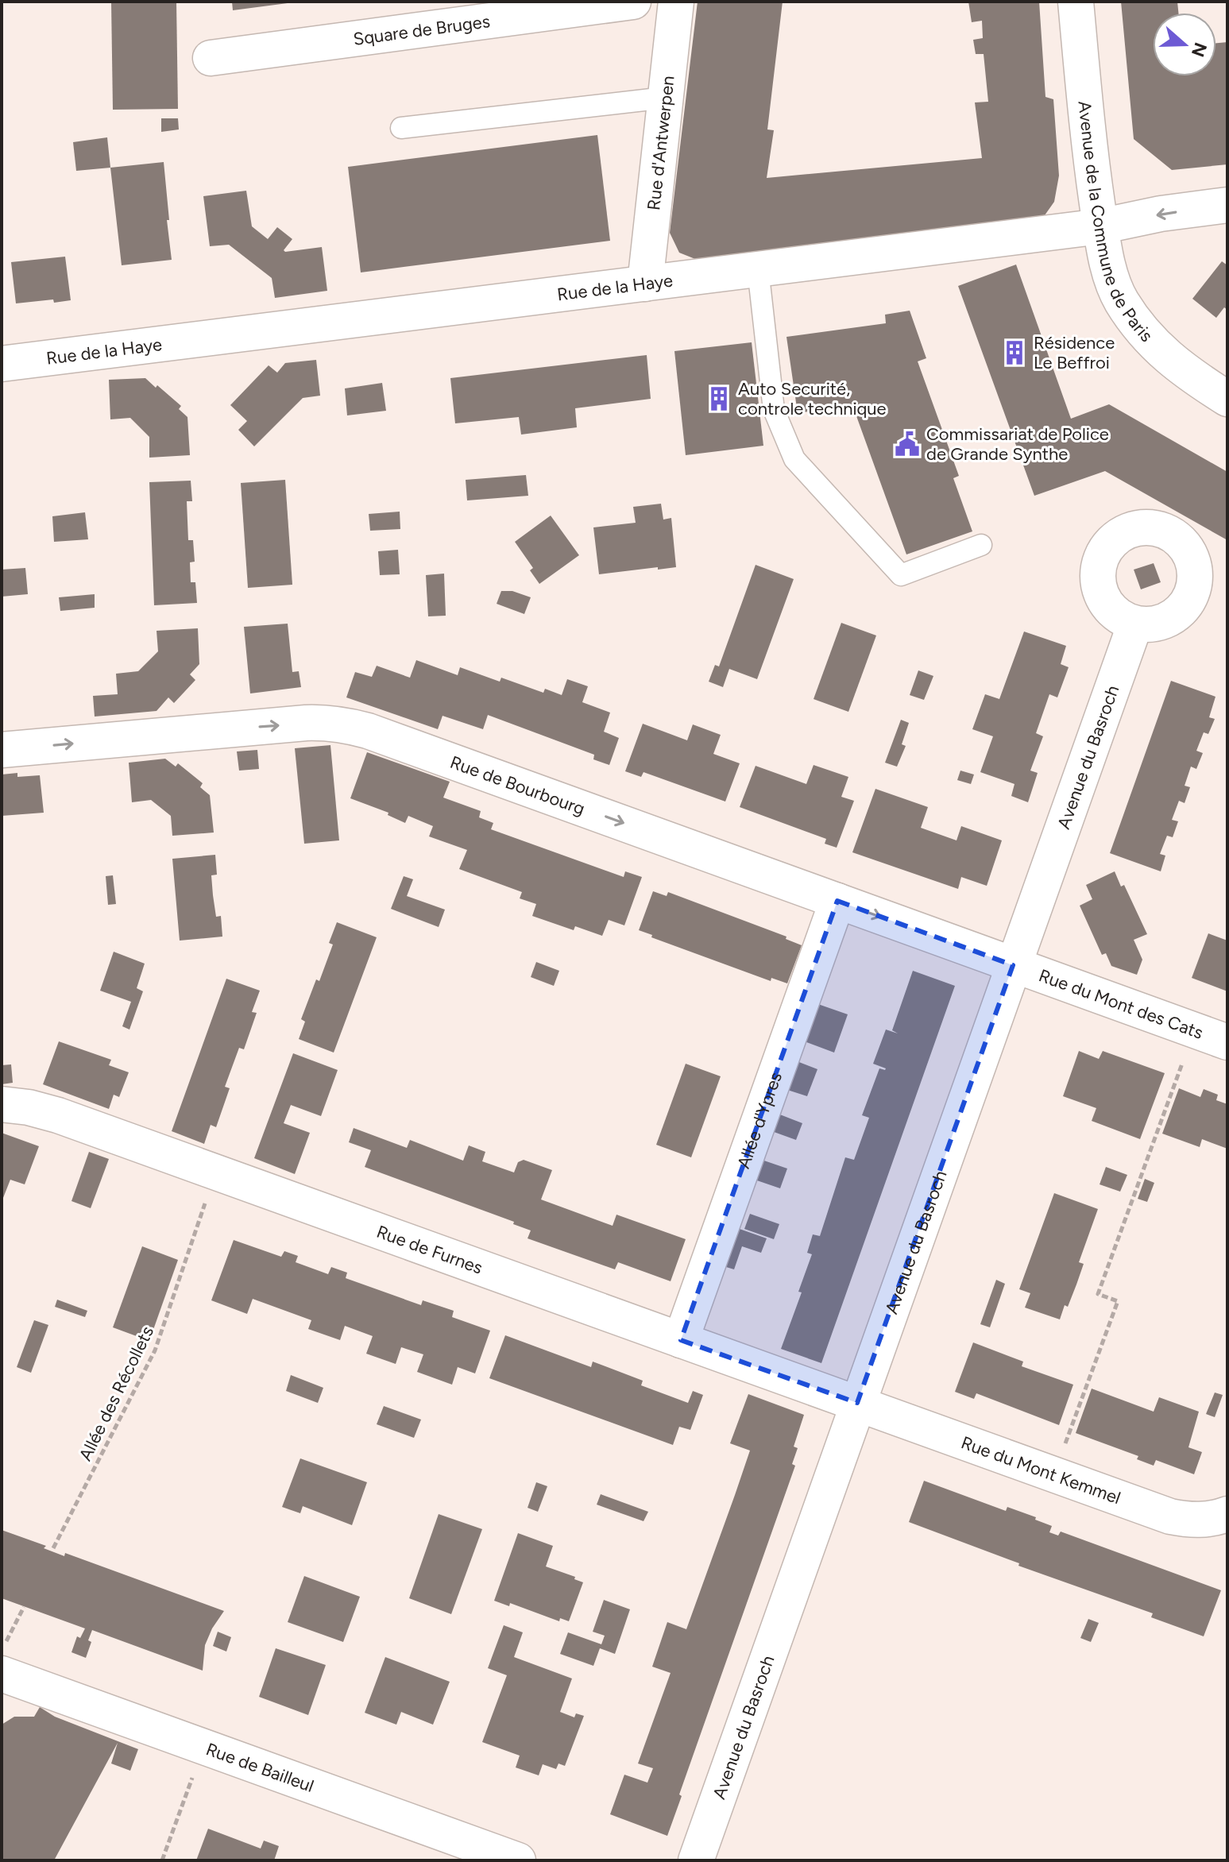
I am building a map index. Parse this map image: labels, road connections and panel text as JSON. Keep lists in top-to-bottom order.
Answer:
{
  "streets": {
    "street": [
      "Square de Bruges",
      "Rue d'Antwerpen",
      "Avenue de la Commune de Paris",
      "Rue de la Haye",
      "Avenue du Basroch",
      "Rue de Bourbourg",
      "Rue du Mont des Cats",
      "Allée d'Ypres",
      "Rue de Furnes",
      "Rue du Mont Kemmel",
      "Rue de Bailleul"
    ],
    "path": ["Allée des Récollets"]
  },
  "crossings": [
    ["Rue d'Antwerpen", "Rue de la Haye"],
    ["Avenue de la Commune de Paris", "Rue de la Haye"],
    ["Avenue du Basroch", "Rue de Bourbourg"],
    ["Avenue du Basroch", "Rue du Mont des Cats"],
    ["Avenue du Basroch", "Rue de Furnes"],
    ["Avenue du Basroch", "Rue du Mont Kemmel"],
    ["Rue de Bourbourg", "Rue du Mont des Cats"],
    ["Rue de Bourbourg", "Allée d'Ypres"],
    ["Allée d'Ypres", "Rue de Furnes"],
    ["Rue de Furnes", "Allée des Récollets"],
    ["Rue de Furnes", "Rue du Mont Kemmel"]
  ],
  "one_way": ["Rue de Bourbourg"],
  "places": {
    "building": ["Résidence Le Beffroi", "Auto Securité, controle technique"],
    "public building": ["Commissariat de Police de Grande Synthe"]
  },
  "north": "right"
}
